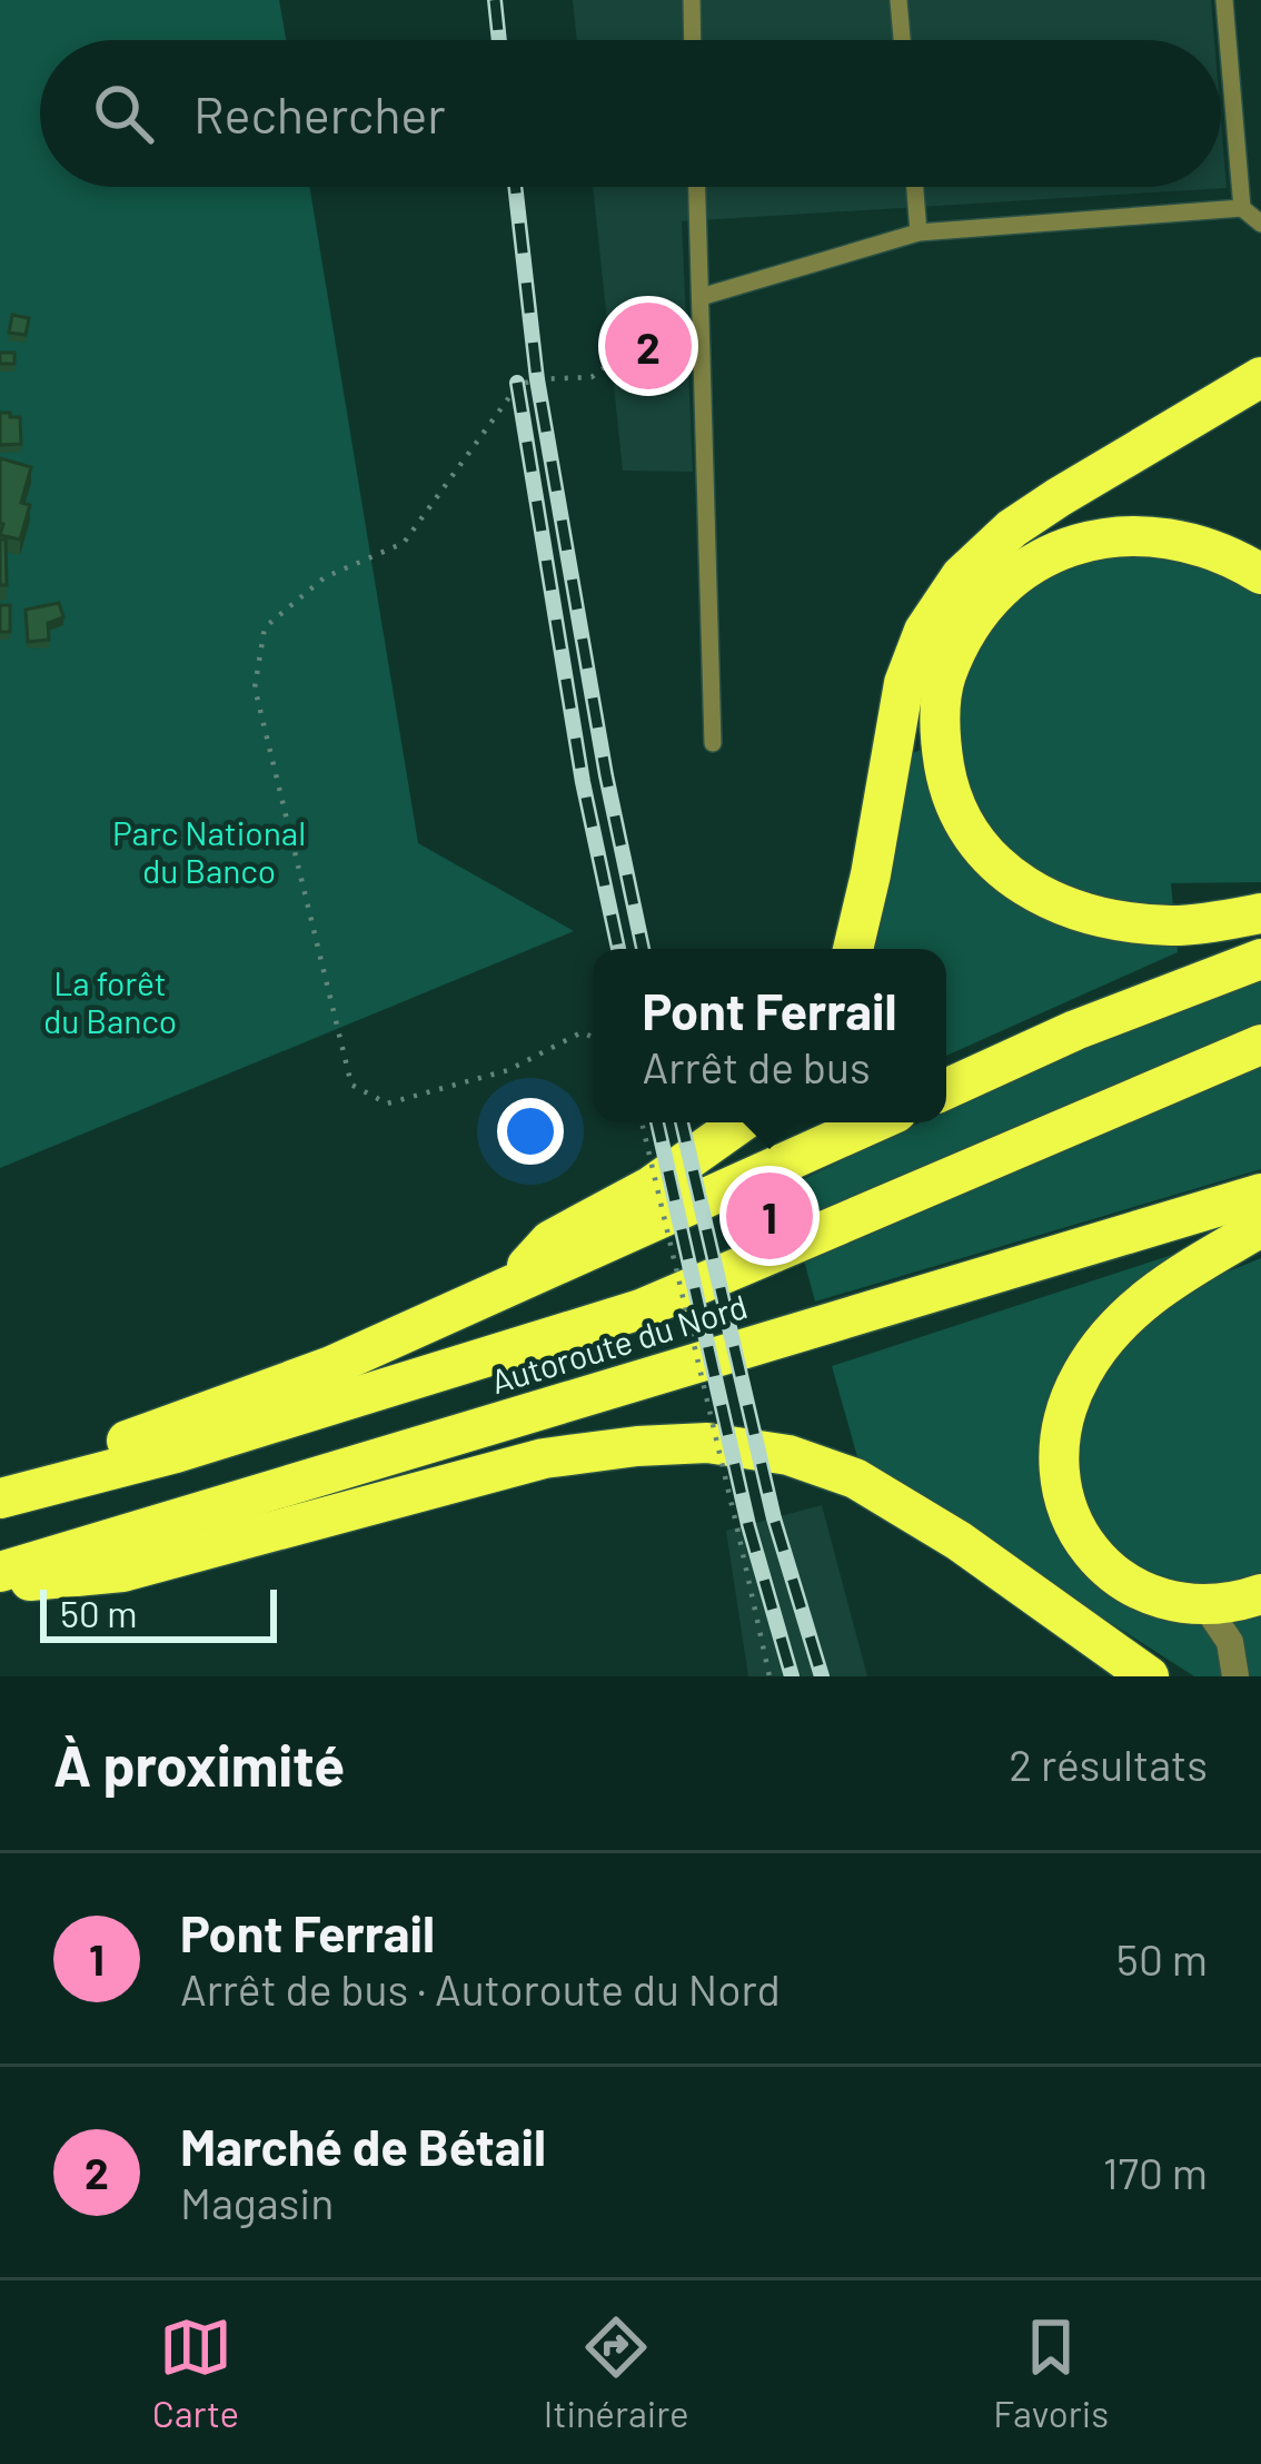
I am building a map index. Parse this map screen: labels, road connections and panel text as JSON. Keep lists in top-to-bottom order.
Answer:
{
  "streets": {
    "highway": ["Autoroute du Nord"]
  },
  "parks": ["Parc National du Banco", "La forêt du Banco"],
  "scale_bar": "50 m",
  "page": {
    "search": "Rechercher",
    "pins": ["2", "1"],
    "popup": ["Pont Ferrail", "Arrêt de bus"],
    "scale": "50 m",
    "heading": ["À proximité", "2 résultats"],
    "list": [
      {
        "mark": "1",
        "name": "Pont Ferrail",
        "note": "Arrêt de bus · Autoroute du Nord",
        "value": "50 m"
      },
      {
        "mark": "2",
        "name": "Marché de Bétail",
        "note": "Magasin",
        "value": "170 m"
      }
    ],
    "nav": ["Carte", "Itinéraire", "Favoris"]
  }
}
